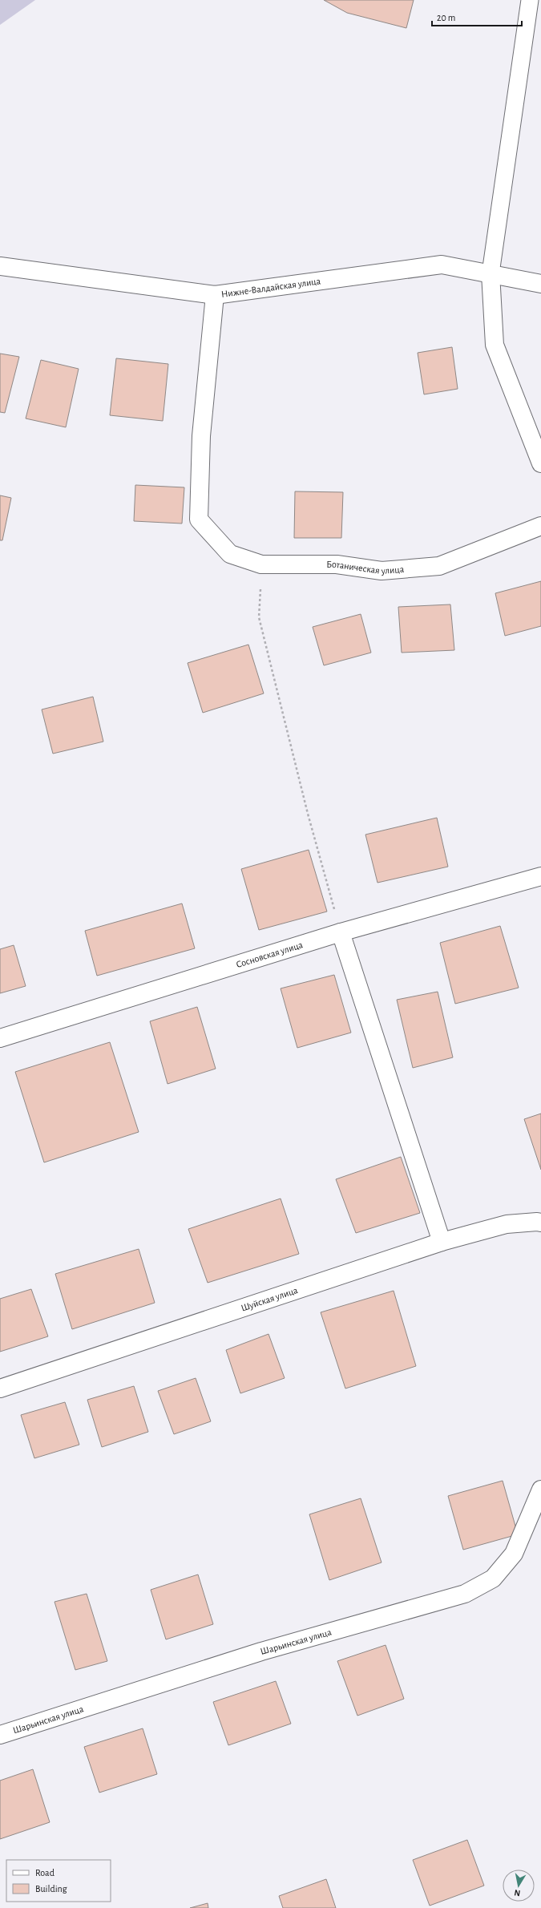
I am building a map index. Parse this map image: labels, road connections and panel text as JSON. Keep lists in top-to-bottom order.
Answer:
{
  "streets": {
    "street": [
      "Нижне-Валдайская улица",
      "Ботаническая улица",
      "Сосновская улица",
      "Шуйская улица",
      "Шарьинская улица"
    ]
  },
  "crossings": [
    ["Нижне-Валдайская улица", "Ботаническая улица"]
  ],
  "legend": ["Road", "Building"],
  "scale_bar": "20 m",
  "north": "bottom"
}
